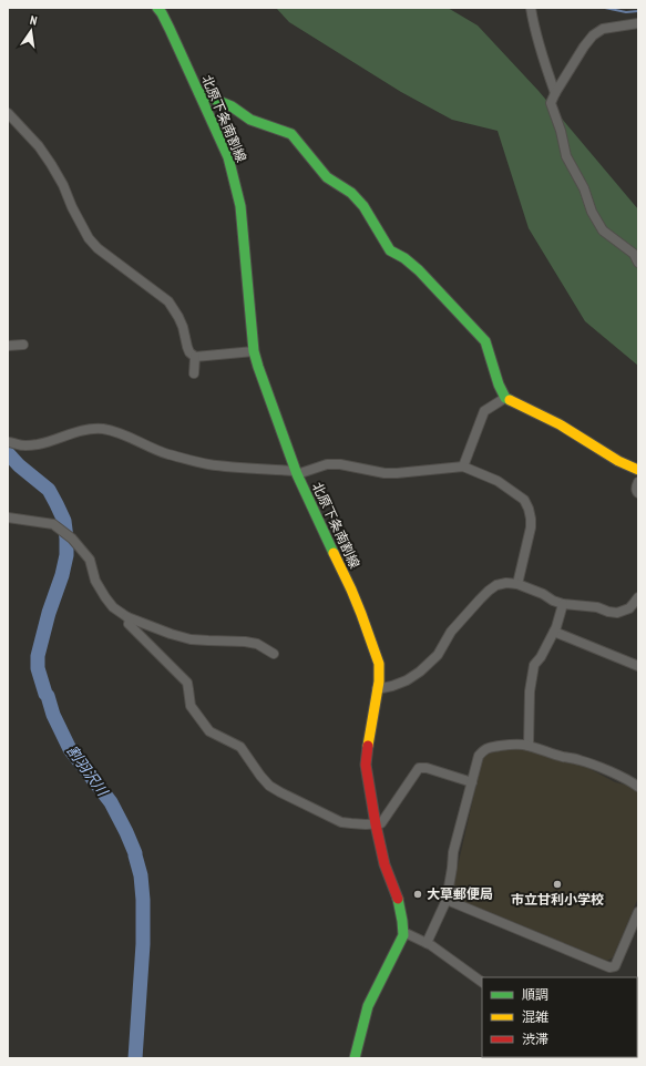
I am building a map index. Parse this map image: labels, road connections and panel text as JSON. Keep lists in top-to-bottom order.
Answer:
{
  "streets": {
    "main road": ["北原下条南割線"]
  },
  "water": ["割羽沢川"],
  "places": ["市立甘利小学校", "大草郵便局"],
  "legend": ["順調", "混雑", "渋滞"],
  "north": "top"
}
